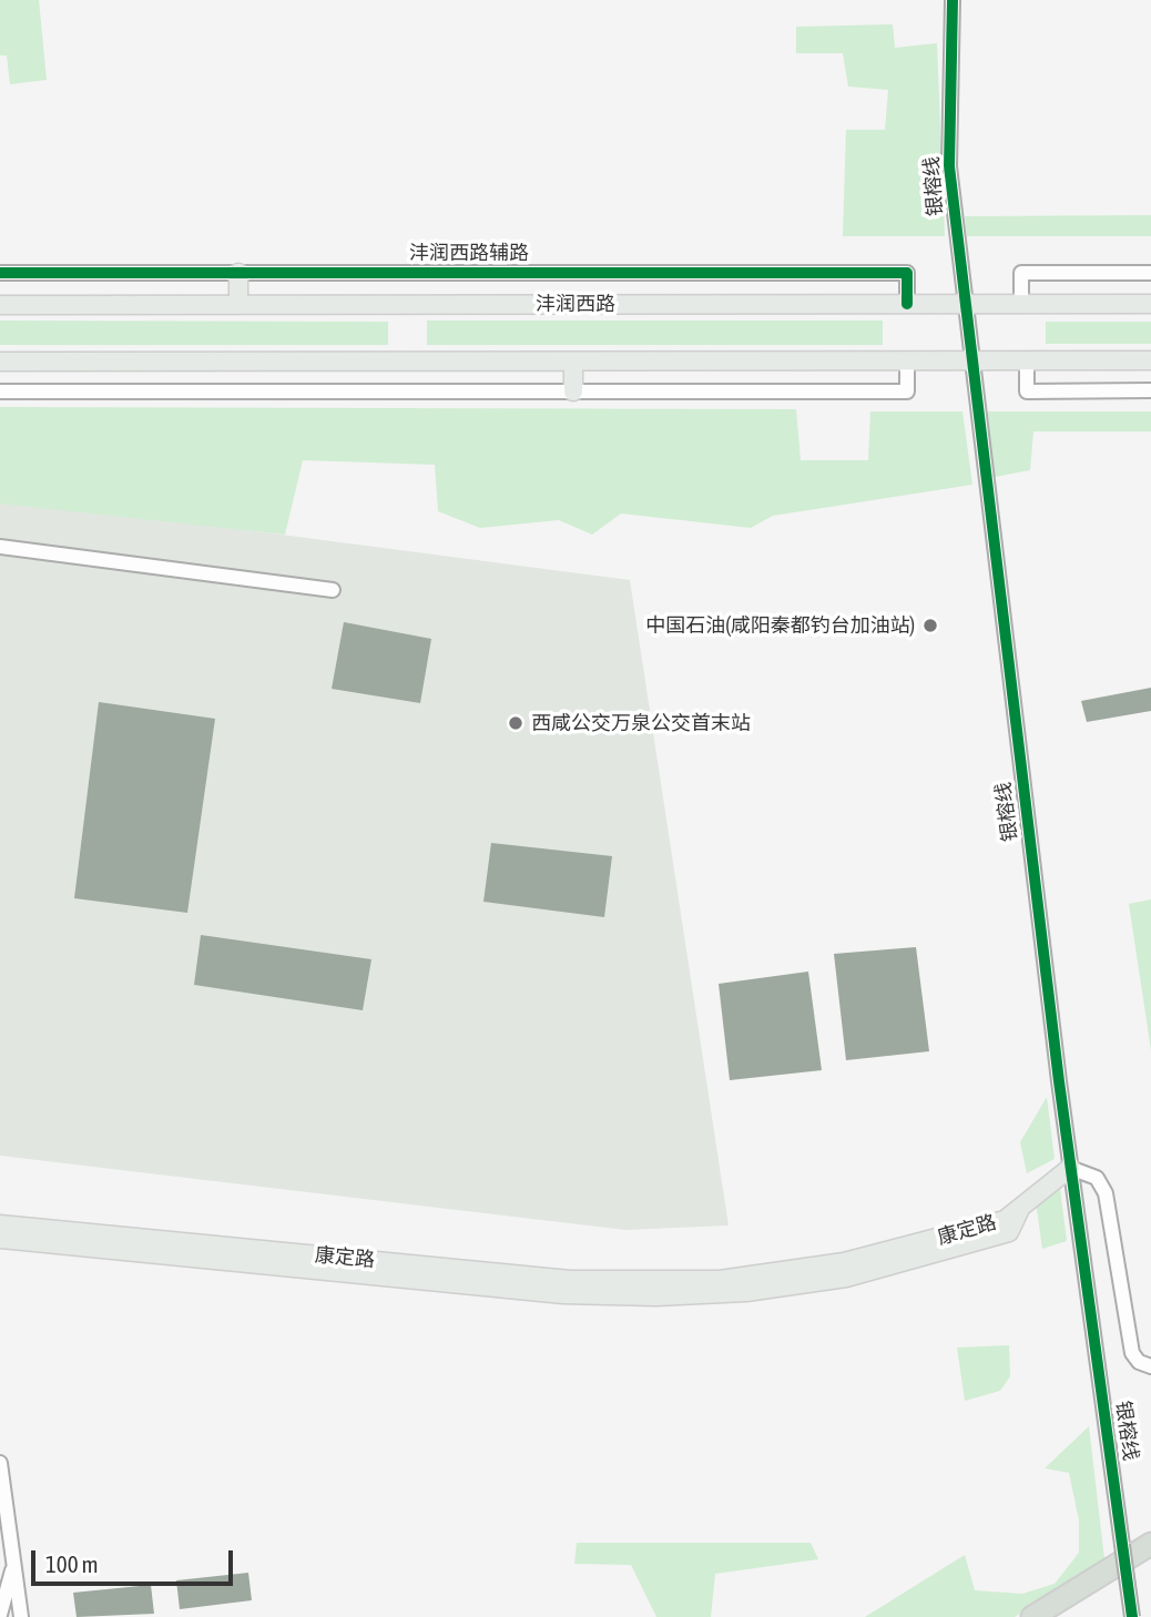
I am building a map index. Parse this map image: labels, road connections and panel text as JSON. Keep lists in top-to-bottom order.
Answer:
{
  "streets": {
    "main road": ["沣润西路", "康定路"],
    "street": ["银榕线", "沣润西路辅路"]
  },
  "crossings": [
    ["银榕线", "沣润西路"],
    ["沣润西路辅路", "沣润西路"]
  ],
  "places": ["中国石油(咸阳秦都钓台加油站)", "西咸公交万泉公交首末站"],
  "scale_bar": "100 m"
}
